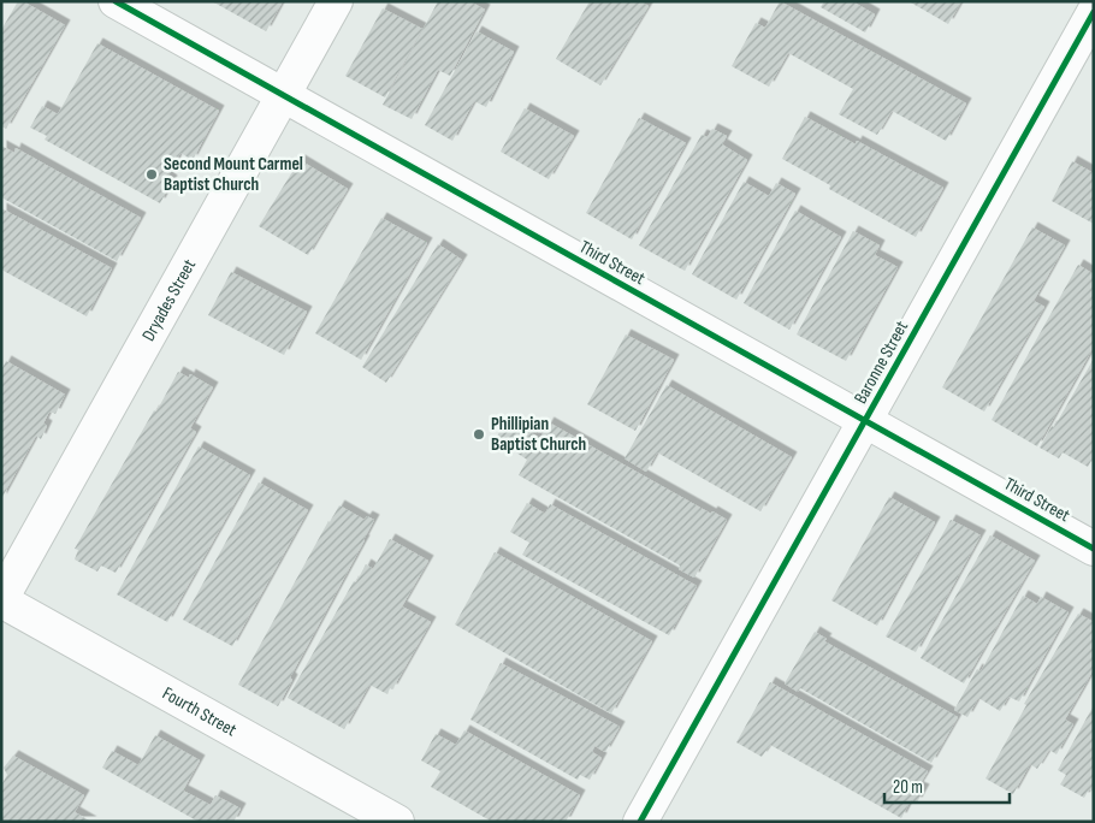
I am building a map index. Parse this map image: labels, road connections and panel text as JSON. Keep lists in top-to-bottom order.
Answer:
{
  "streets": {
    "street": [
      "Third Street",
      "Dryades Street",
      "Baronne Street",
      "Fourth Street"
    ]
  },
  "crossings": [
    ["Third Street", "Dryades Street"],
    ["Third Street", "Baronne Street"],
    ["Dryades Street", "Fourth Street"]
  ],
  "places": ["Second Mount Carmel Baptist Church", "Phillipian Baptist Church"],
  "scale_bar": "20 m"
}
